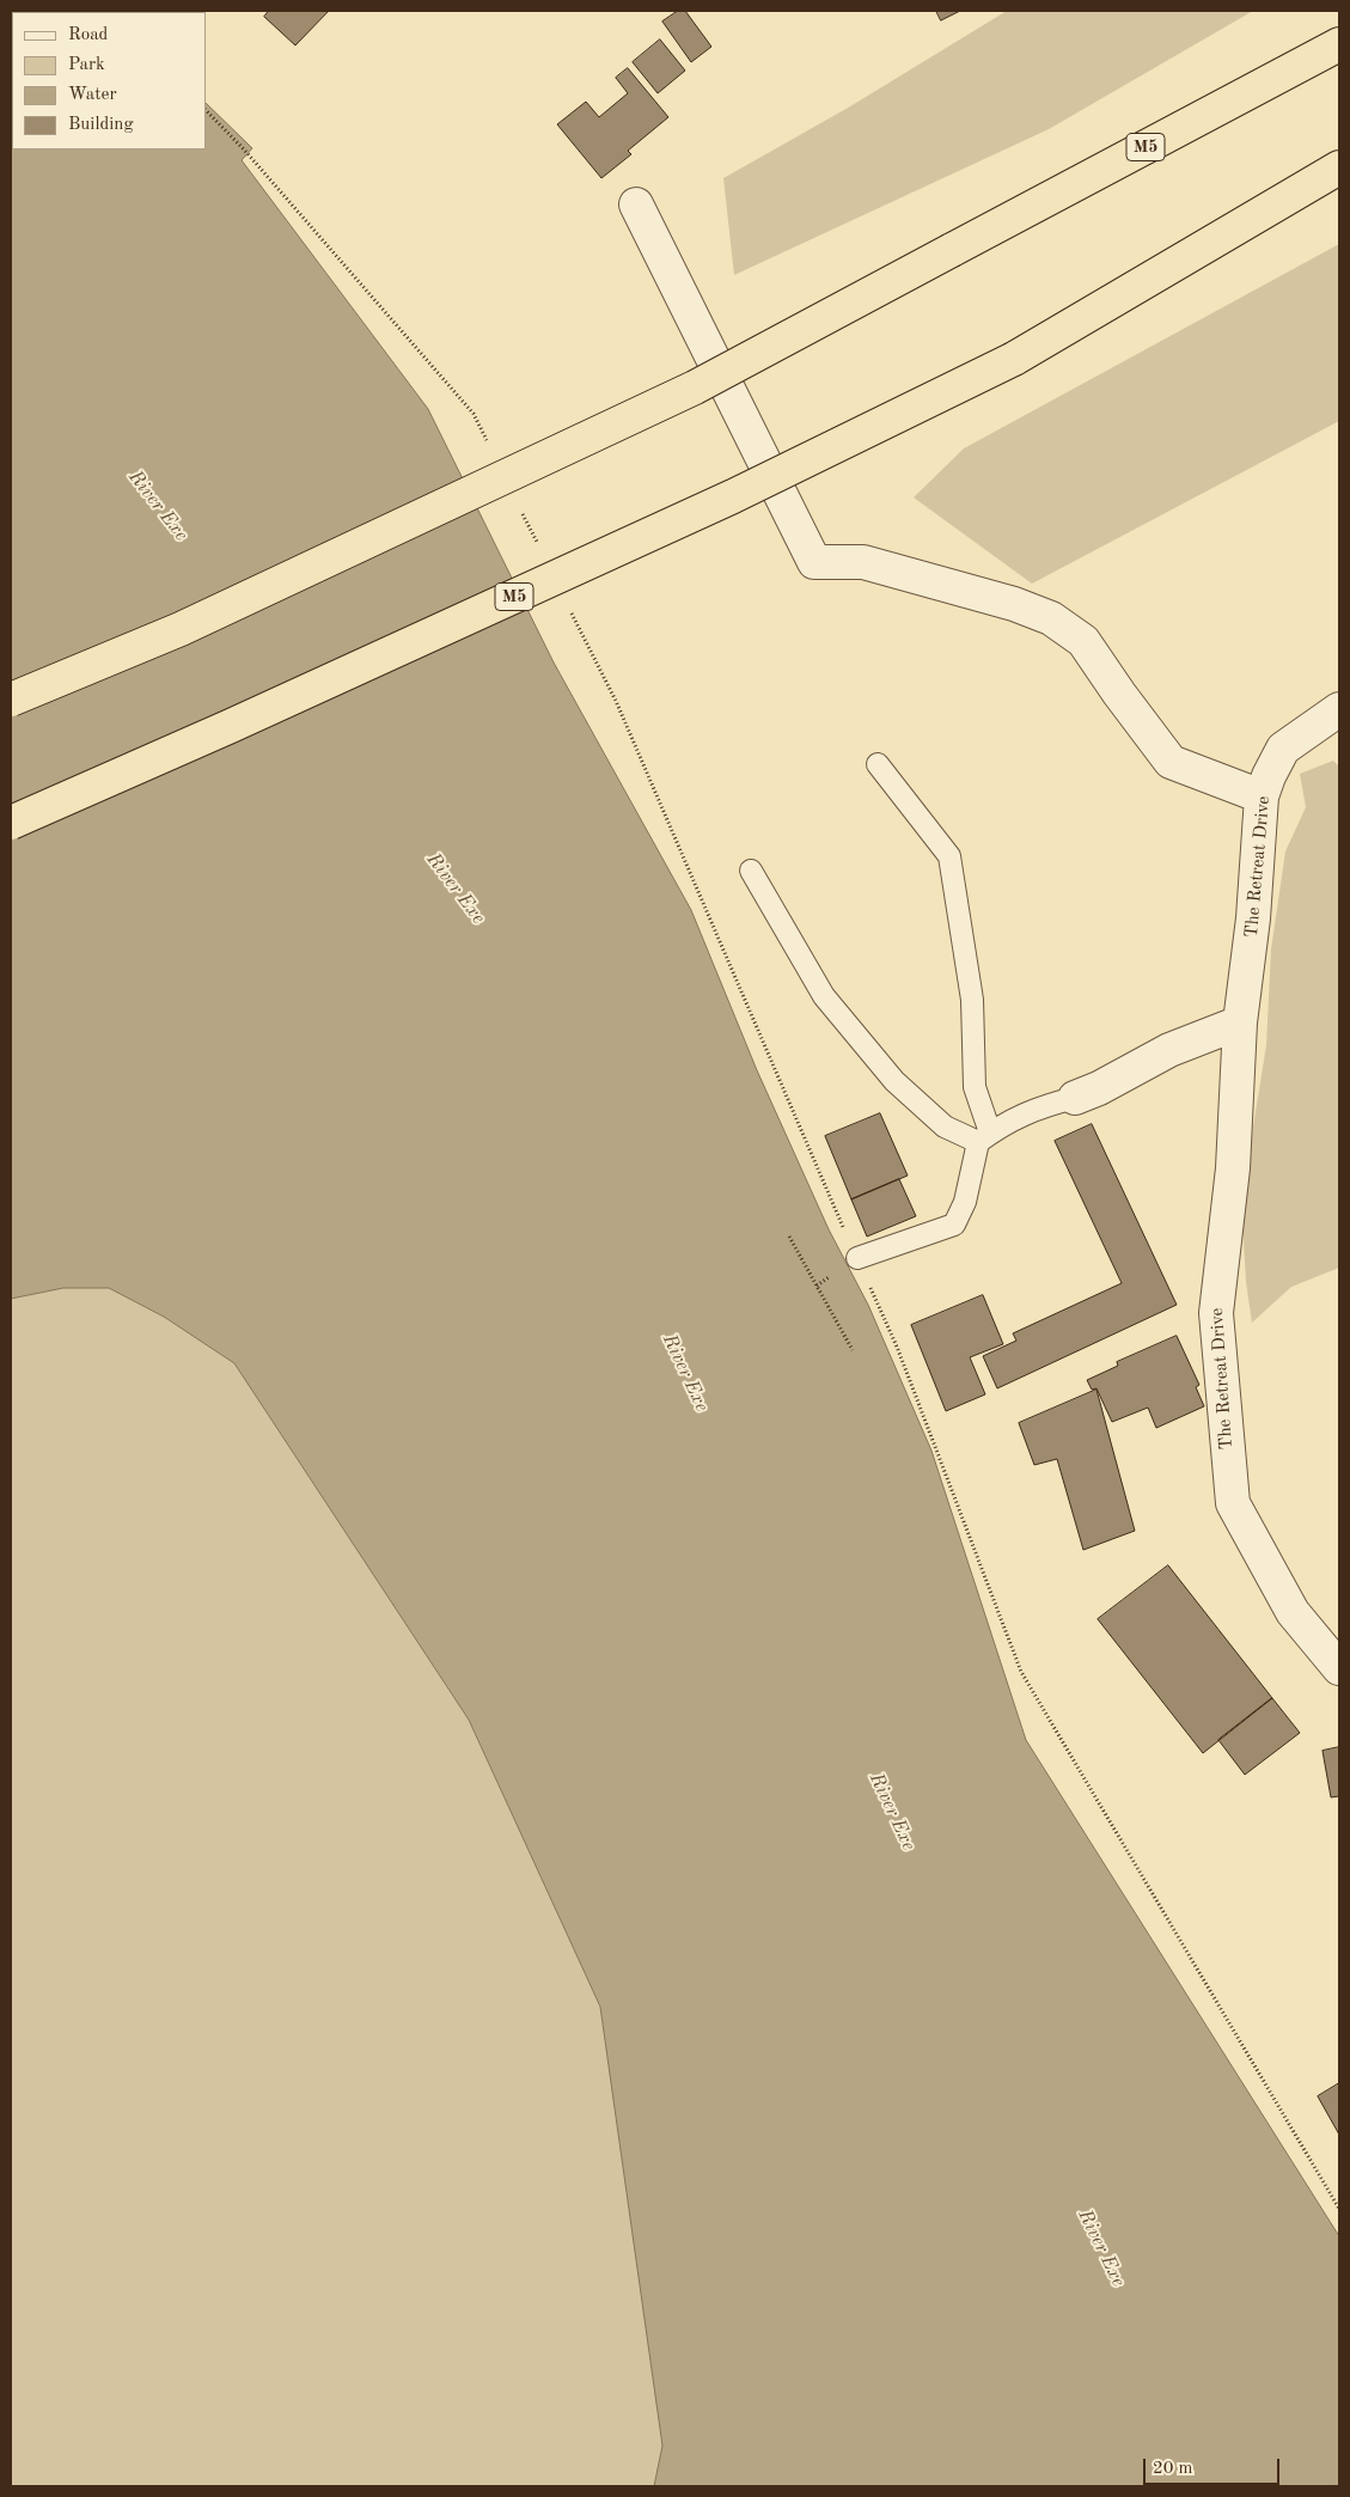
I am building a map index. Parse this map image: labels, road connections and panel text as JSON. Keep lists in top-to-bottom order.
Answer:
{
  "streets": {
    "highway": ["M5"],
    "street": ["The Retreat Drive"]
  },
  "water": ["River Exe"],
  "legend": [
    "Road",
    "Park",
    "Water",
    "Building"
  ],
  "scale_bar": "20 m"
}
